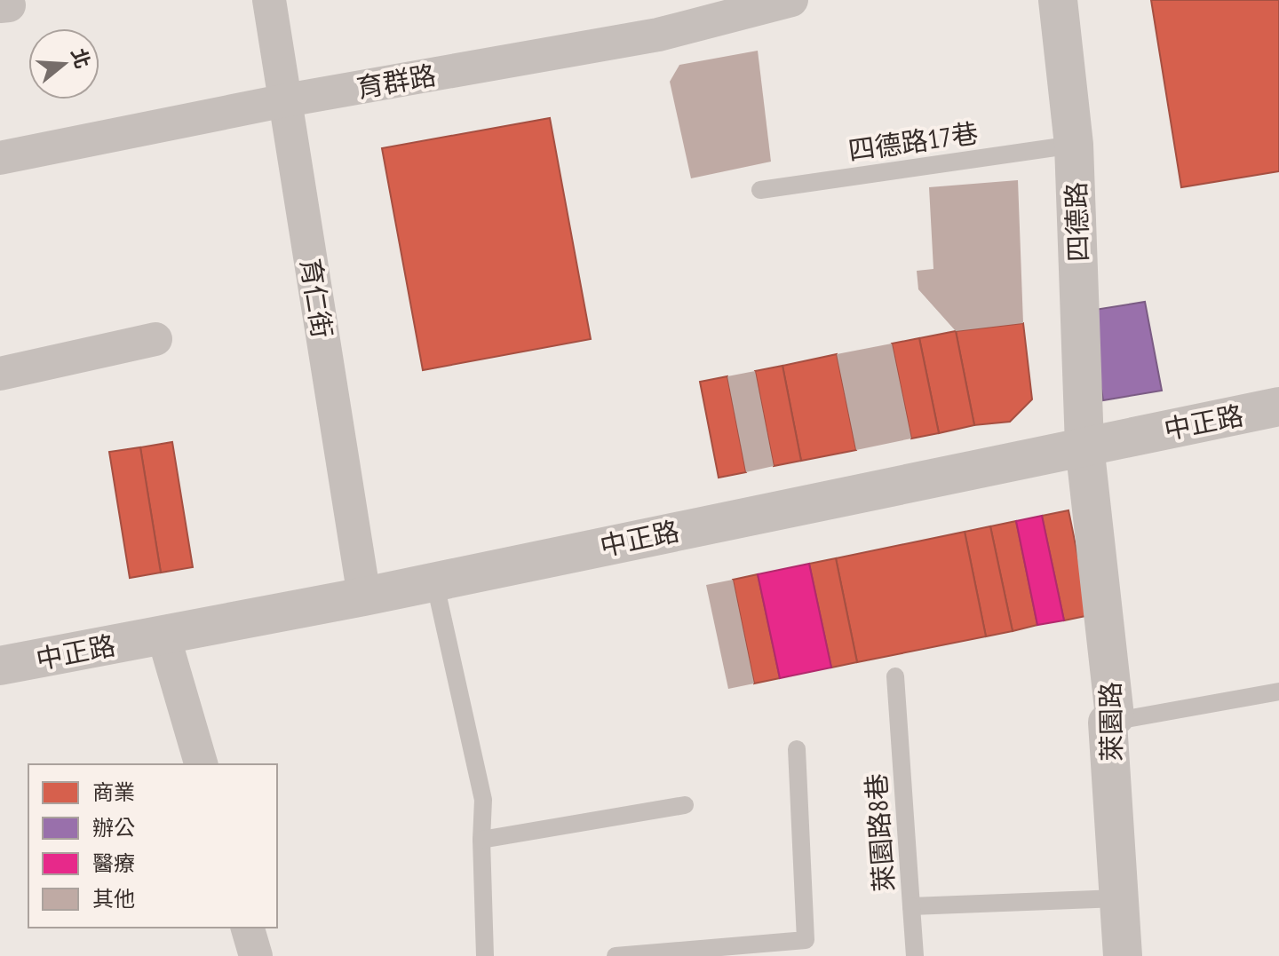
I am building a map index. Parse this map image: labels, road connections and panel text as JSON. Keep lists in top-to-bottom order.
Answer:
{
  "streets": {
    "street": [
      "育群路",
      "四德路",
      "育仁街",
      "中正路",
      "萊園路"
    ],
    "lane": ["四德路17巷", "萊園路8巷"]
  },
  "crossings": [
    ["育群路", "育仁街"],
    ["四德路17巷", "四德路"],
    ["四德路", "中正路"],
    ["四德路", "萊園路"],
    ["育仁街", "中正路"],
    ["中正路", "萊園路"],
    ["萊園路", "萊園路8巷"]
  ],
  "legend": [
    "商業",
    "辦公",
    "醫療",
    "其他"
  ],
  "north": "right"
}
